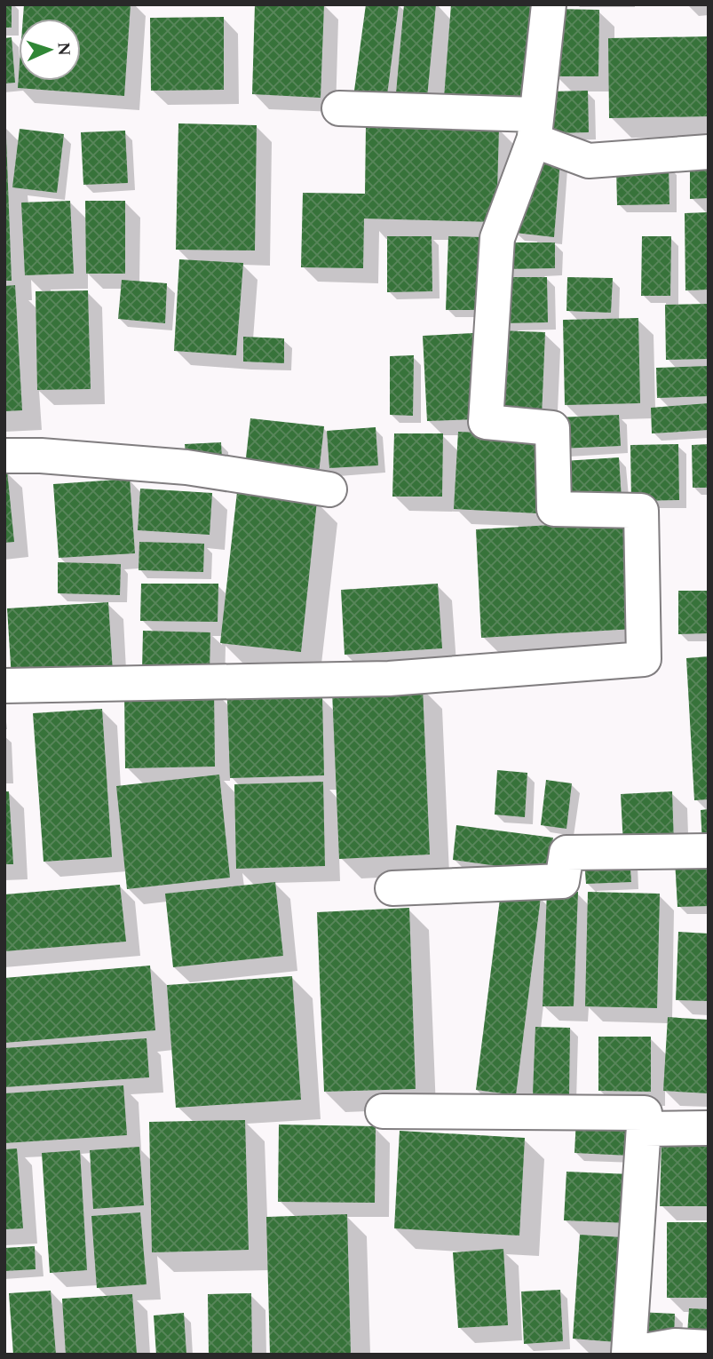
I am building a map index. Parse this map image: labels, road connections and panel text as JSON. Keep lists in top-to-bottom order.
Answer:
{
  "north": "right"
}
